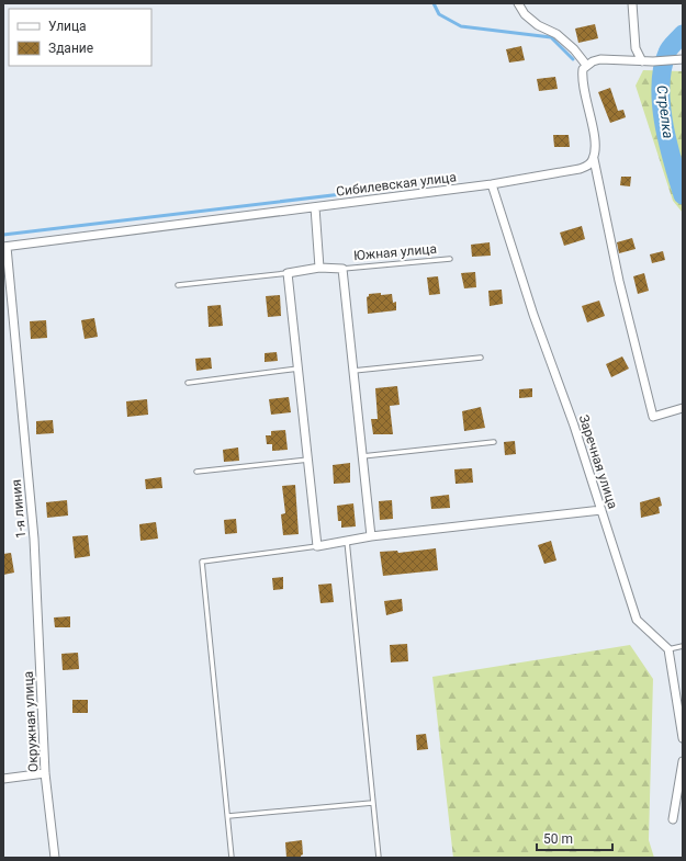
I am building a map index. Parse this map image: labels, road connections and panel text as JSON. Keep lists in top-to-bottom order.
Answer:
{
  "streets": {
    "street": [
      "Сибилевская улица",
      "Заречная улица",
      "1-я линия",
      "Окружная улица"
    ],
    "lane": ["Южная улица"]
  },
  "crossings": [
    ["Сибилевская улица", "Заречная улица"],
    ["Сибилевская улица", "1-я линия"],
    ["1-я линия", "Окружная улица"]
  ],
  "water": ["Стрелка"],
  "legend": ["Улица", "Здание"],
  "scale_bar": "50 m"
}
